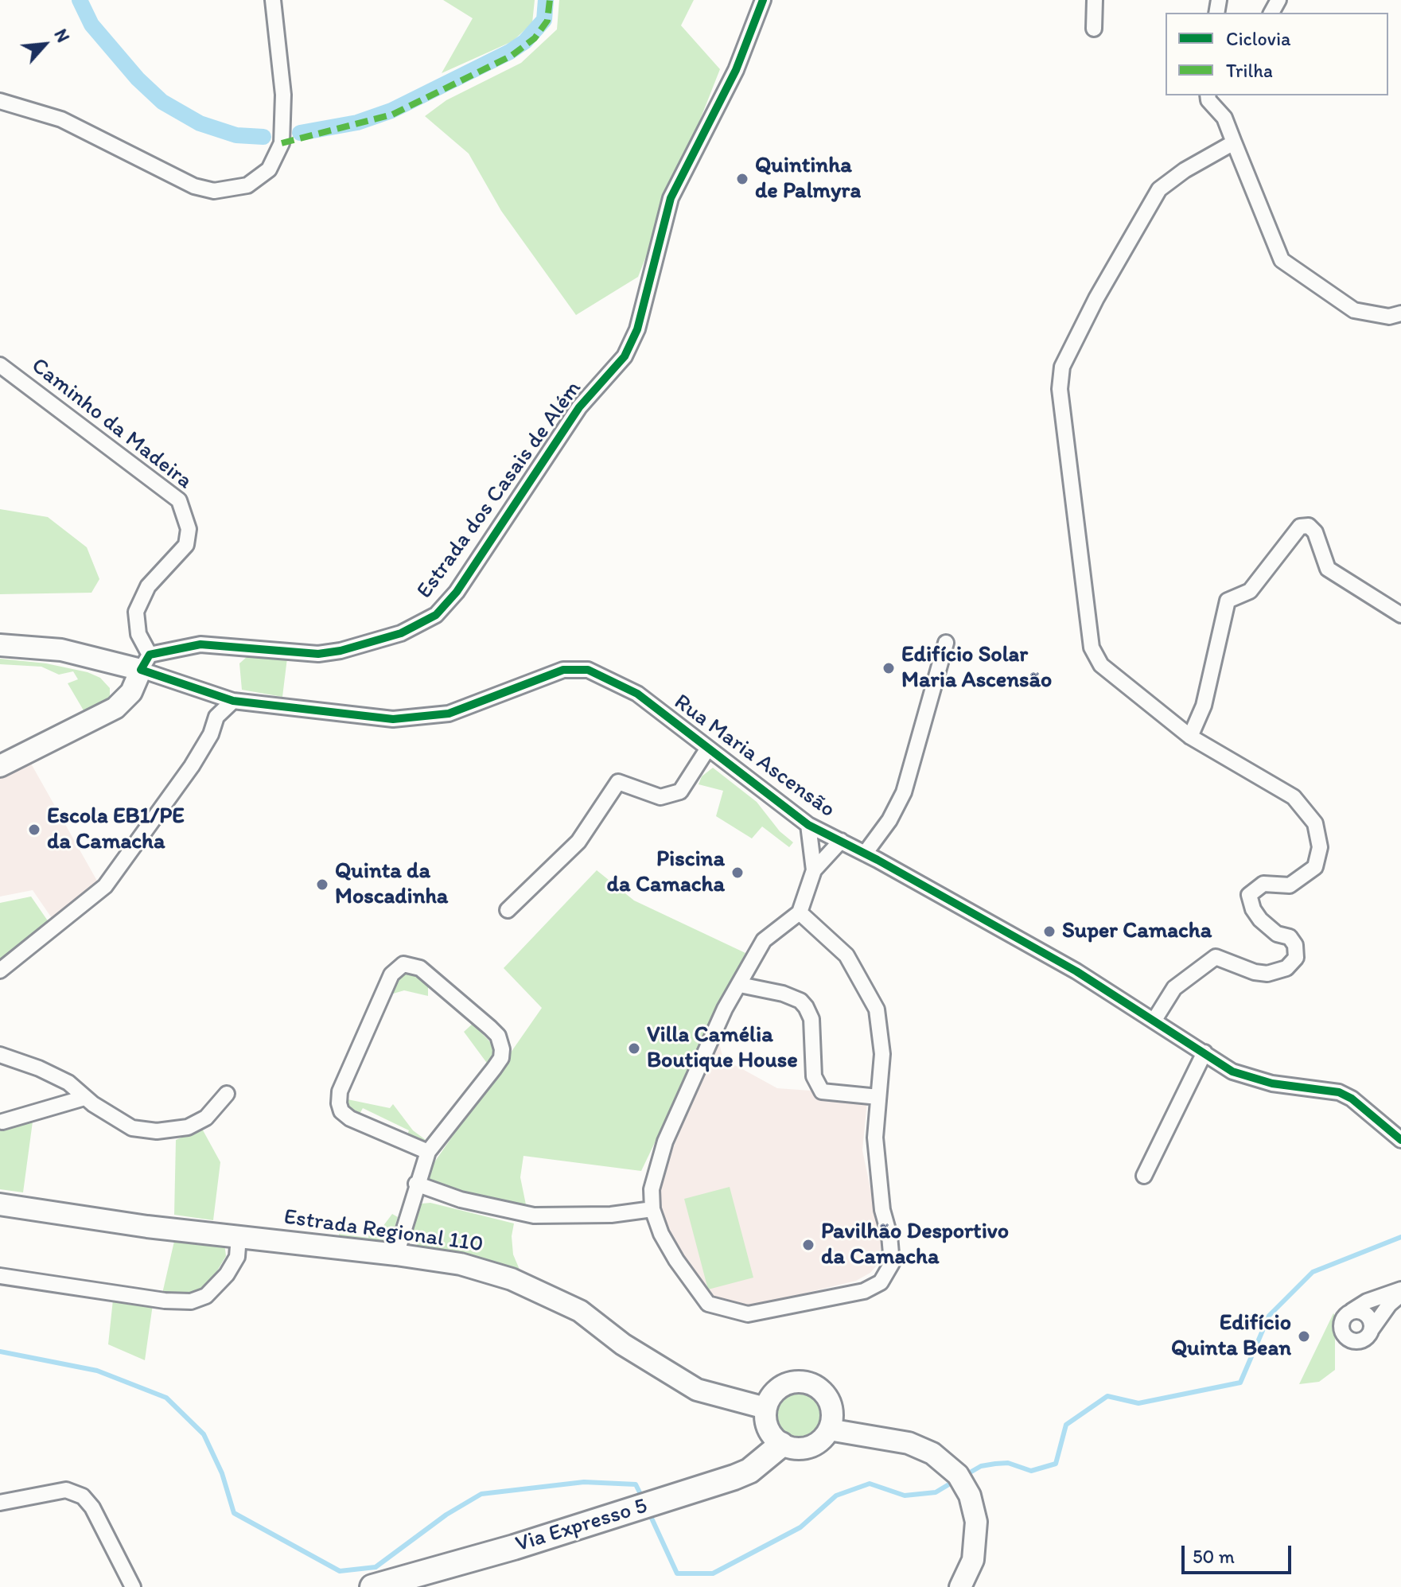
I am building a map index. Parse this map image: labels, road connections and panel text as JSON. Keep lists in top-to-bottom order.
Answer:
{
  "streets": {
    "main road": ["Estrada Regional 110", "Via Expresso 5"],
    "street": ["Caminho da Madeira", "Estrada dos Casais de Além", "Rua Maria Ascensão"]
  },
  "crossings": [
    ["Caminho da Madeira", "Estrada dos Casais de Além"],
    ["Caminho da Madeira", "Rua Maria Ascensão"],
    ["Estrada dos Casais de Além", "Rua Maria Ascensão"],
    ["Estrada Regional 110", "Via Expresso 5"]
  ],
  "places": [
    "Quintinha de Palmyra",
    "Edifício Solar Maria Ascensão",
    "Escola EB1/PE da Camacha",
    "Piscina da Camacha",
    "Quinta da Moscadinha",
    "Super Camacha",
    "Villa Camélia Boutique House",
    "Pavilhão Desportivo da Camacha",
    "Edifício Quinta Bean"
  ],
  "legend": ["Ciclovia", "Trilha"],
  "scale_bar": "50 m",
  "north": "top right"
}
